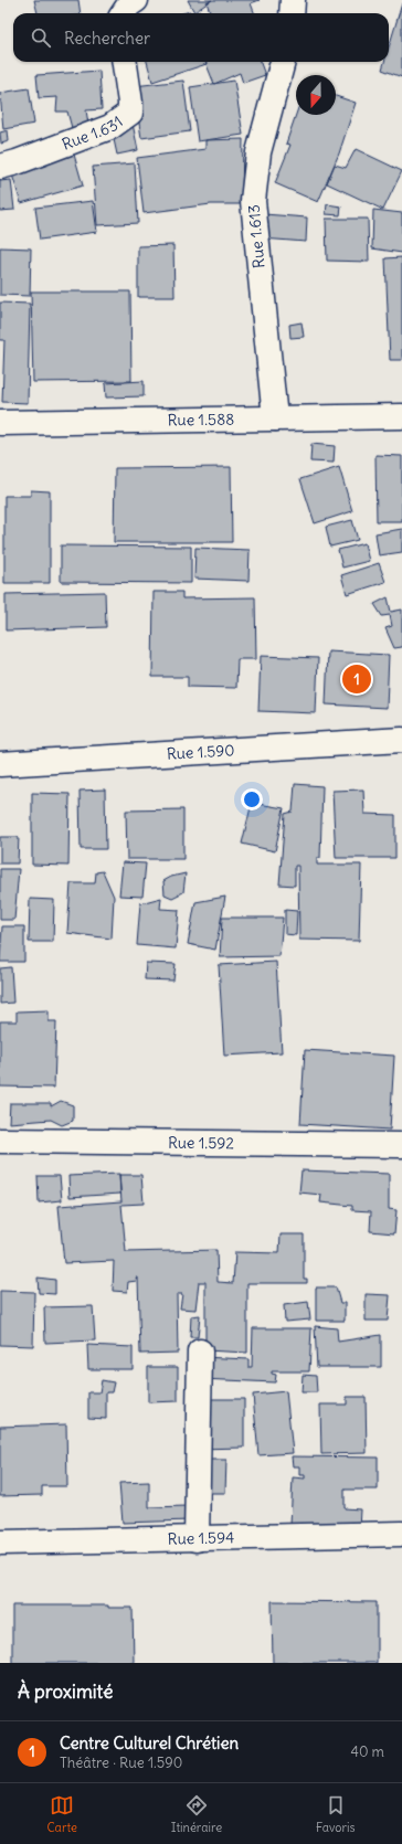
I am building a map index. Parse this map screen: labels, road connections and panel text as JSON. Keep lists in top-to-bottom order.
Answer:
{
  "streets": {
    "street": [
      "Rue 1.631",
      "Rue 1.613",
      "Rue 1.588",
      "Rue 1.590",
      "Rue 1.592",
      "Rue 1.594"
    ]
  },
  "crossings": [
    ["Rue 1.613", "Rue 1.588"]
  ],
  "north": "bottom",
  "page": {
    "search": "Rechercher",
    "pins": "1",
    "heading": "À proximité",
    "list": [
      {
        "mark": "1",
        "name": "Centre Culturel Chrétien",
        "note": "Théâtre · Rue 1.590",
        "value": "40 m"
      }
    ],
    "nav": ["Carte", "Itinéraire", "Favoris"]
  }
}
